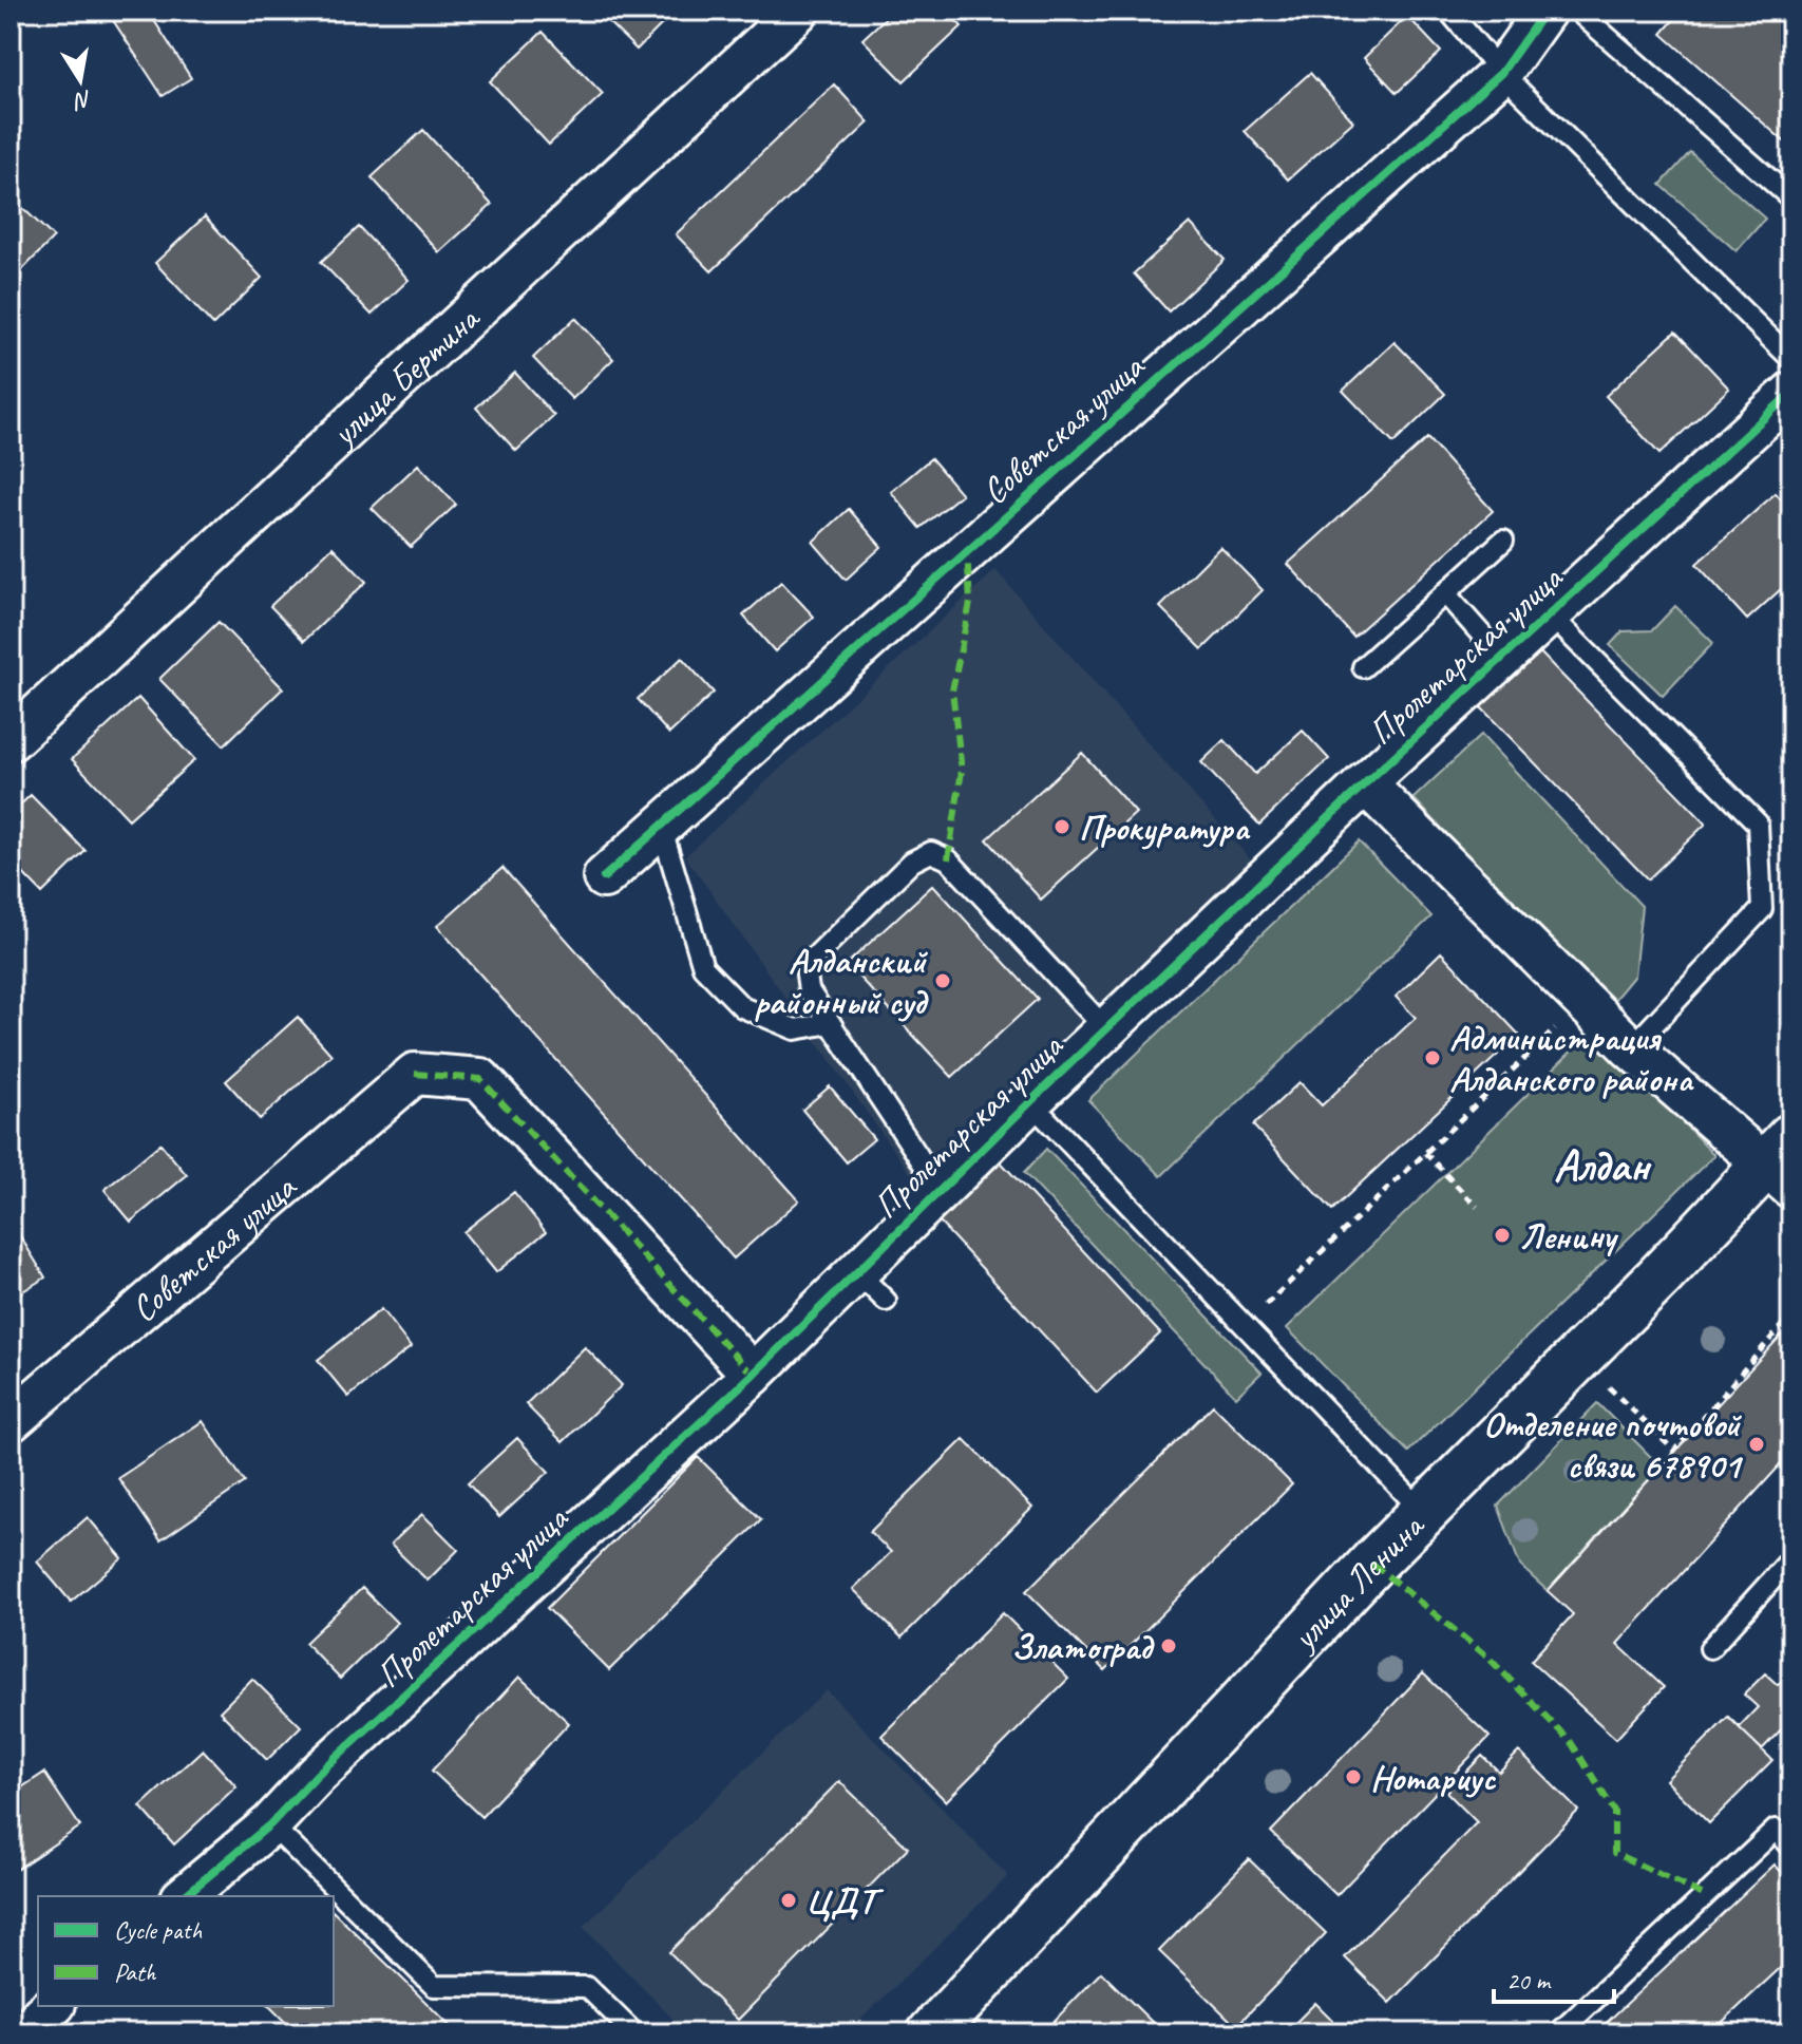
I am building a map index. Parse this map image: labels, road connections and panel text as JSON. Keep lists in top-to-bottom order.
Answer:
{
  "streets": {
    "main road": ["улица Ленина"],
    "street": ["улица Бертина", "Советская улица", "Пролетарская улица"]
  },
  "crossings": [
    ["Советская улица", "Пролетарская улица"]
  ],
  "districts": ["Алдан"],
  "places": [
    "Прокуратура",
    "Алданский районный суд",
    "Администрация Алданского района",
    "Ленину",
    "Отделение почтовой связи 678901",
    "Златоград",
    "Нотариус",
    "ЦДТ"
  ],
  "legend": ["Cycle path", "Path"],
  "scale_bar": "20 m",
  "north": "bottom"
}
